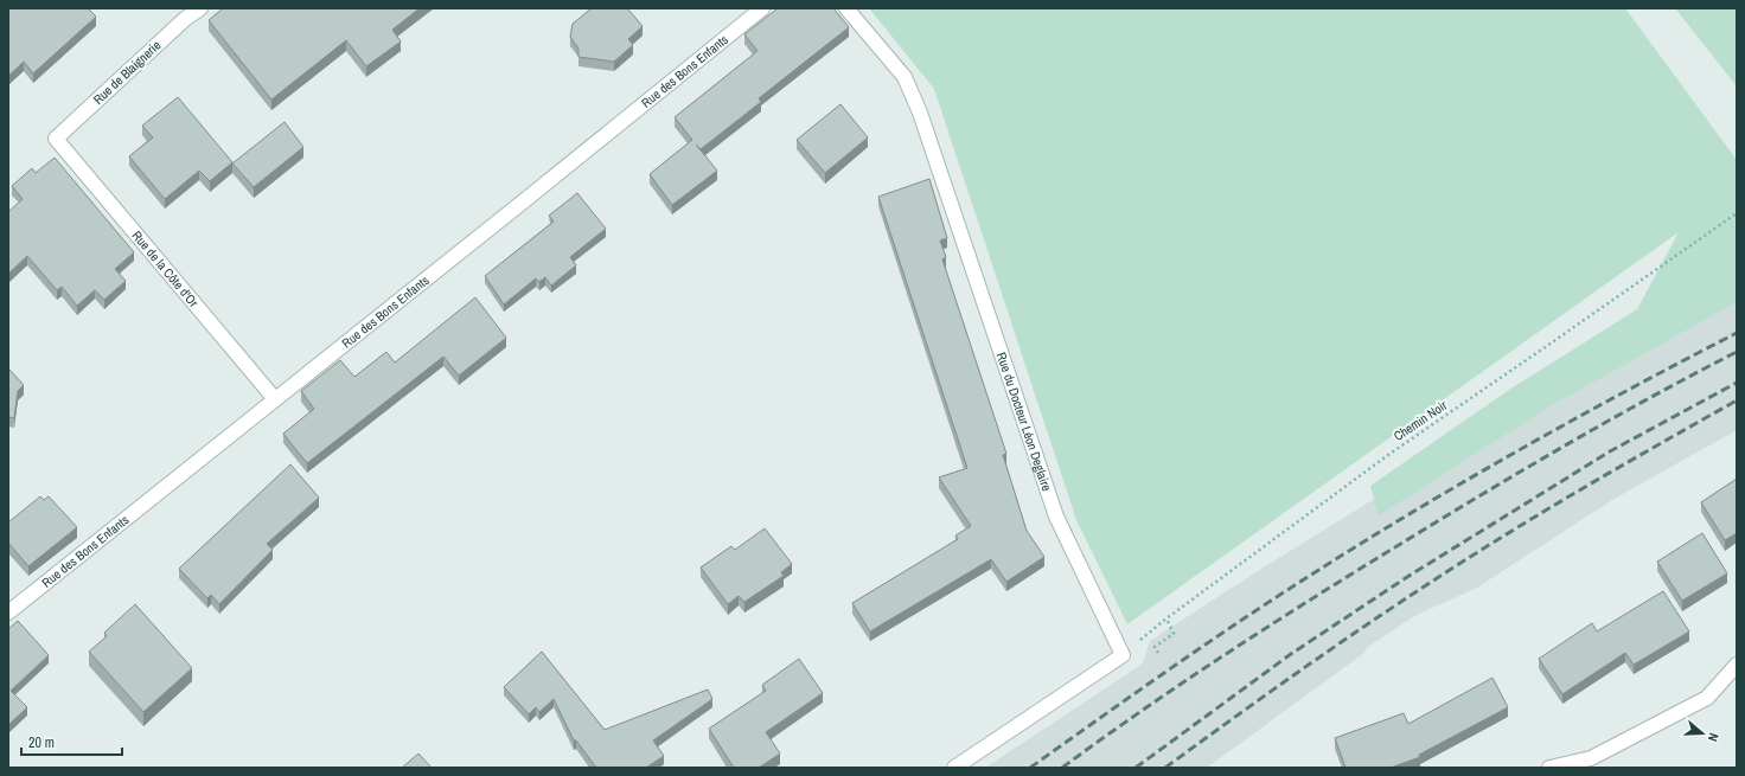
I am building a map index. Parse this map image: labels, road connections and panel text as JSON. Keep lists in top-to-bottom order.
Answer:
{
  "streets": {
    "street": [
      "Rue des Bons Enfants",
      "Rue de Blaignerie",
      "Rue de la Côte d'Or",
      "Rue du Docteur Léon Deglaire"
    ],
    "path": ["Chemin Noir"]
  },
  "crossings": [
    ["Rue des Bons Enfants", "Rue de la Côte d'Or"],
    ["Rue de Blaignerie", "Rue de la Côte d'Or"],
    ["Chemin Noir", "Rue du Docteur Léon Deglaire"]
  ],
  "scale_bar": "20 m",
  "north": "right"
}
